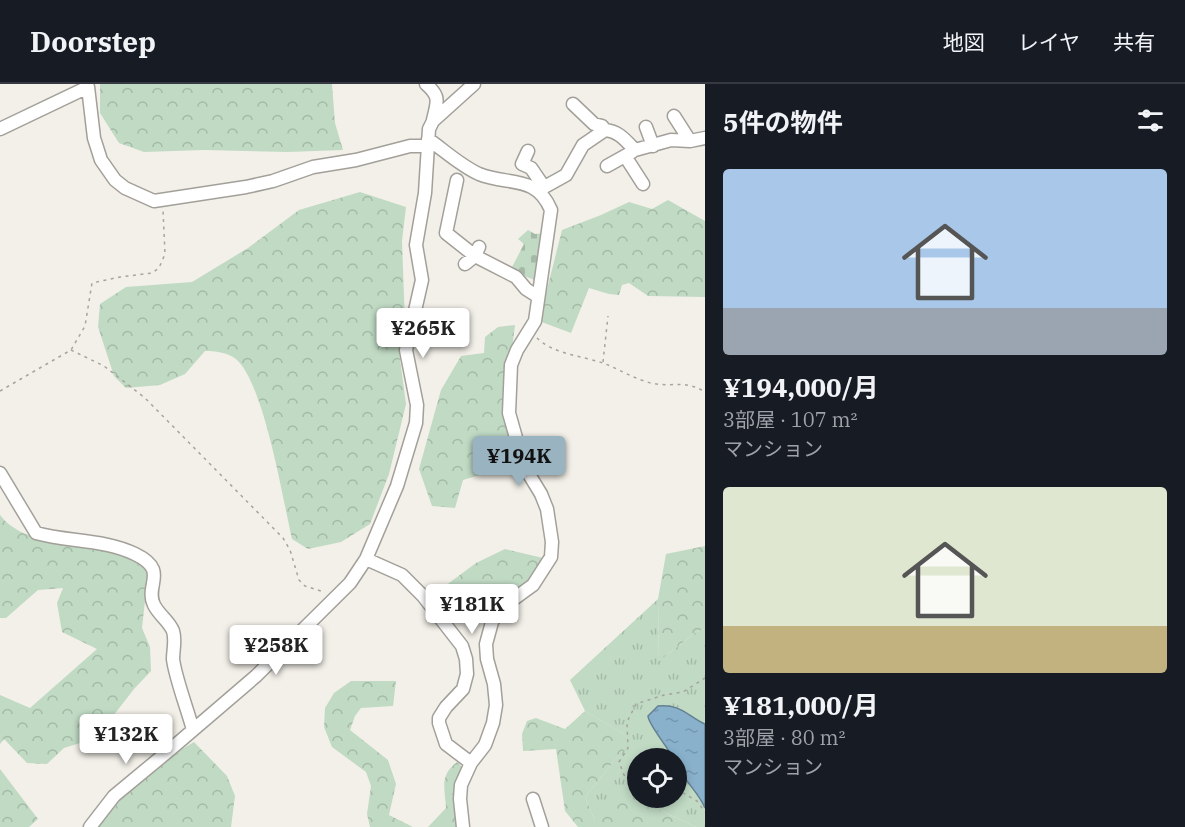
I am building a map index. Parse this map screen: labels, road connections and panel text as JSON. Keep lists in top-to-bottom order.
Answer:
{
  "page": {
    "header": "Doorstep",
    "nav": ["地図", "レイヤ", "共有"],
    "heading": "5件の物件",
    "list": [
      {
        "name": "¥194,000/月",
        "note": "3部屋 · 107 m² · マンション"
      },
      {
        "name": "¥181,000/月",
        "note": "3部屋 · 80 m² · マンション"
      }
    ],
    "price": [
      "¥265K",
      "¥194K",
      "¥181K",
      "¥258K",
      "¥132K"
    ]
  }
}
